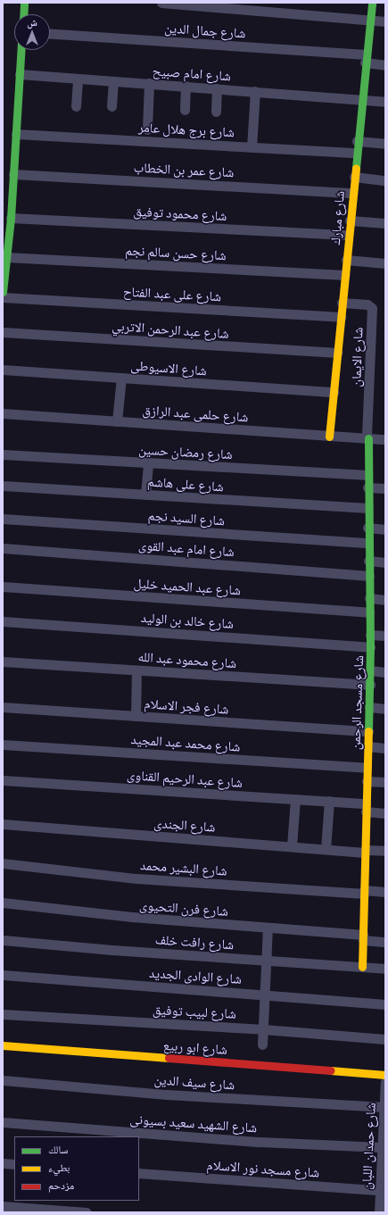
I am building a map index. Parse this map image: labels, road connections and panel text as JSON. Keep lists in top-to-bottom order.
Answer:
{
  "streets": {
    "street": [
      "شارع جمال الدين",
      "شارع امام صبيح",
      "شارع برج هلال عامر",
      "شارع عمر بن الخطاب",
      "شارع محمود توفيق",
      "شارع مبارك",
      "شارع حسن سالم نجم",
      "شارع على عبد الفتاح",
      "شارع عبد الرحمن الاتربي",
      "شارع الايمان",
      "شارع الاسيوطى",
      "شارع حلمى عبد الرازق",
      "شارع رمضان حسين",
      "شارع على هاشم",
      "شارع السيد نجم",
      "شارع امام عبد القوى",
      "شارع عبد الحميد خليل",
      "شارع خالد بن الوليد",
      "شارع محمود عبد الله",
      "شارع مسجد الرحمن",
      "شارع فجر الاسلام",
      "شارع محمد عبد المجيد",
      "شارع عبد الرحيم القناوى",
      "شارع الجندى",
      "شارع البشير محمد",
      "شارع فرن التحيوى",
      "شارع رافت خلف",
      "شارع الوادى الجديد",
      "شارع لبيب توفيق",
      "شارع ابو ربيع",
      "شارع سيف الدين",
      "شارع الشهيد سعيد بسيونى",
      "شارع حمدان اللبان",
      "شارع مسجد نور الاسلام"
    ]
  },
  "crossings": [
    ["شارع جمال الدين", "شارع مبارك"],
    ["شارع امام صبيح", "شارع مبارك"],
    ["شارع برج هلال عامر", "شارع مبارك"],
    ["شارع عمر بن الخطاب", "شارع مبارك"],
    ["شارع محمود توفيق", "شارع مبارك"],
    ["شارع مبارك", "شارع حسن سالم نجم"],
    ["شارع مبارك", "شارع على عبد الفتاح"],
    ["شارع مبارك", "شارع عبد الرحمن الاتربي"],
    ["شارع مبارك", "شارع الايمان"],
    ["شارع مبارك", "شارع الاسيوطى"],
    ["شارع مبارك", "شارع حلمى عبد الرازق"],
    ["شارع الايمان", "شارع حلمى عبد الرازق"],
    ["شارع الايمان", "شارع مسجد الرحمن"],
    ["شارع حلمى عبد الرازق", "شارع مسجد الرحمن"],
    ["شارع رمضان حسين", "شارع مسجد الرحمن"],
    ["شارع على هاشم", "شارع مسجد الرحمن"],
    ["شارع السيد نجم", "شارع مسجد الرحمن"],
    ["شارع امام عبد القوى", "شارع مسجد الرحمن"],
    ["شارع عبد الحميد خليل", "شارع مسجد الرحمن"],
    ["شارع خالد بن الوليد", "شارع مسجد الرحمن"],
    ["شارع محمود عبد الله", "شارع مسجد الرحمن"],
    ["شارع مسجد الرحمن", "شارع فجر الاسلام"],
    ["شارع مسجد الرحمن", "شارع محمد عبد المجيد"],
    ["شارع مسجد الرحمن", "شارع عبد الرحيم القناوى"],
    ["شارع مسجد الرحمن", "شارع الجندى"],
    ["شارع مسجد الرحمن", "شارع البشير محمد"],
    ["شارع مسجد الرحمن", "شارع فرن التحيوى"],
    ["شارع مسجد الرحمن", "شارع رافت خلف"],
    ["شارع سيف الدين", "شارع حمدان اللبان"],
    ["شارع الشهيد سعيد بسيونى", "شارع حمدان اللبان"],
    ["شارع حمدان اللبان", "شارع مسجد نور الاسلام"]
  ],
  "legend": ["سالك", "بطيء", "مزدحم"],
  "north": "top"
}
